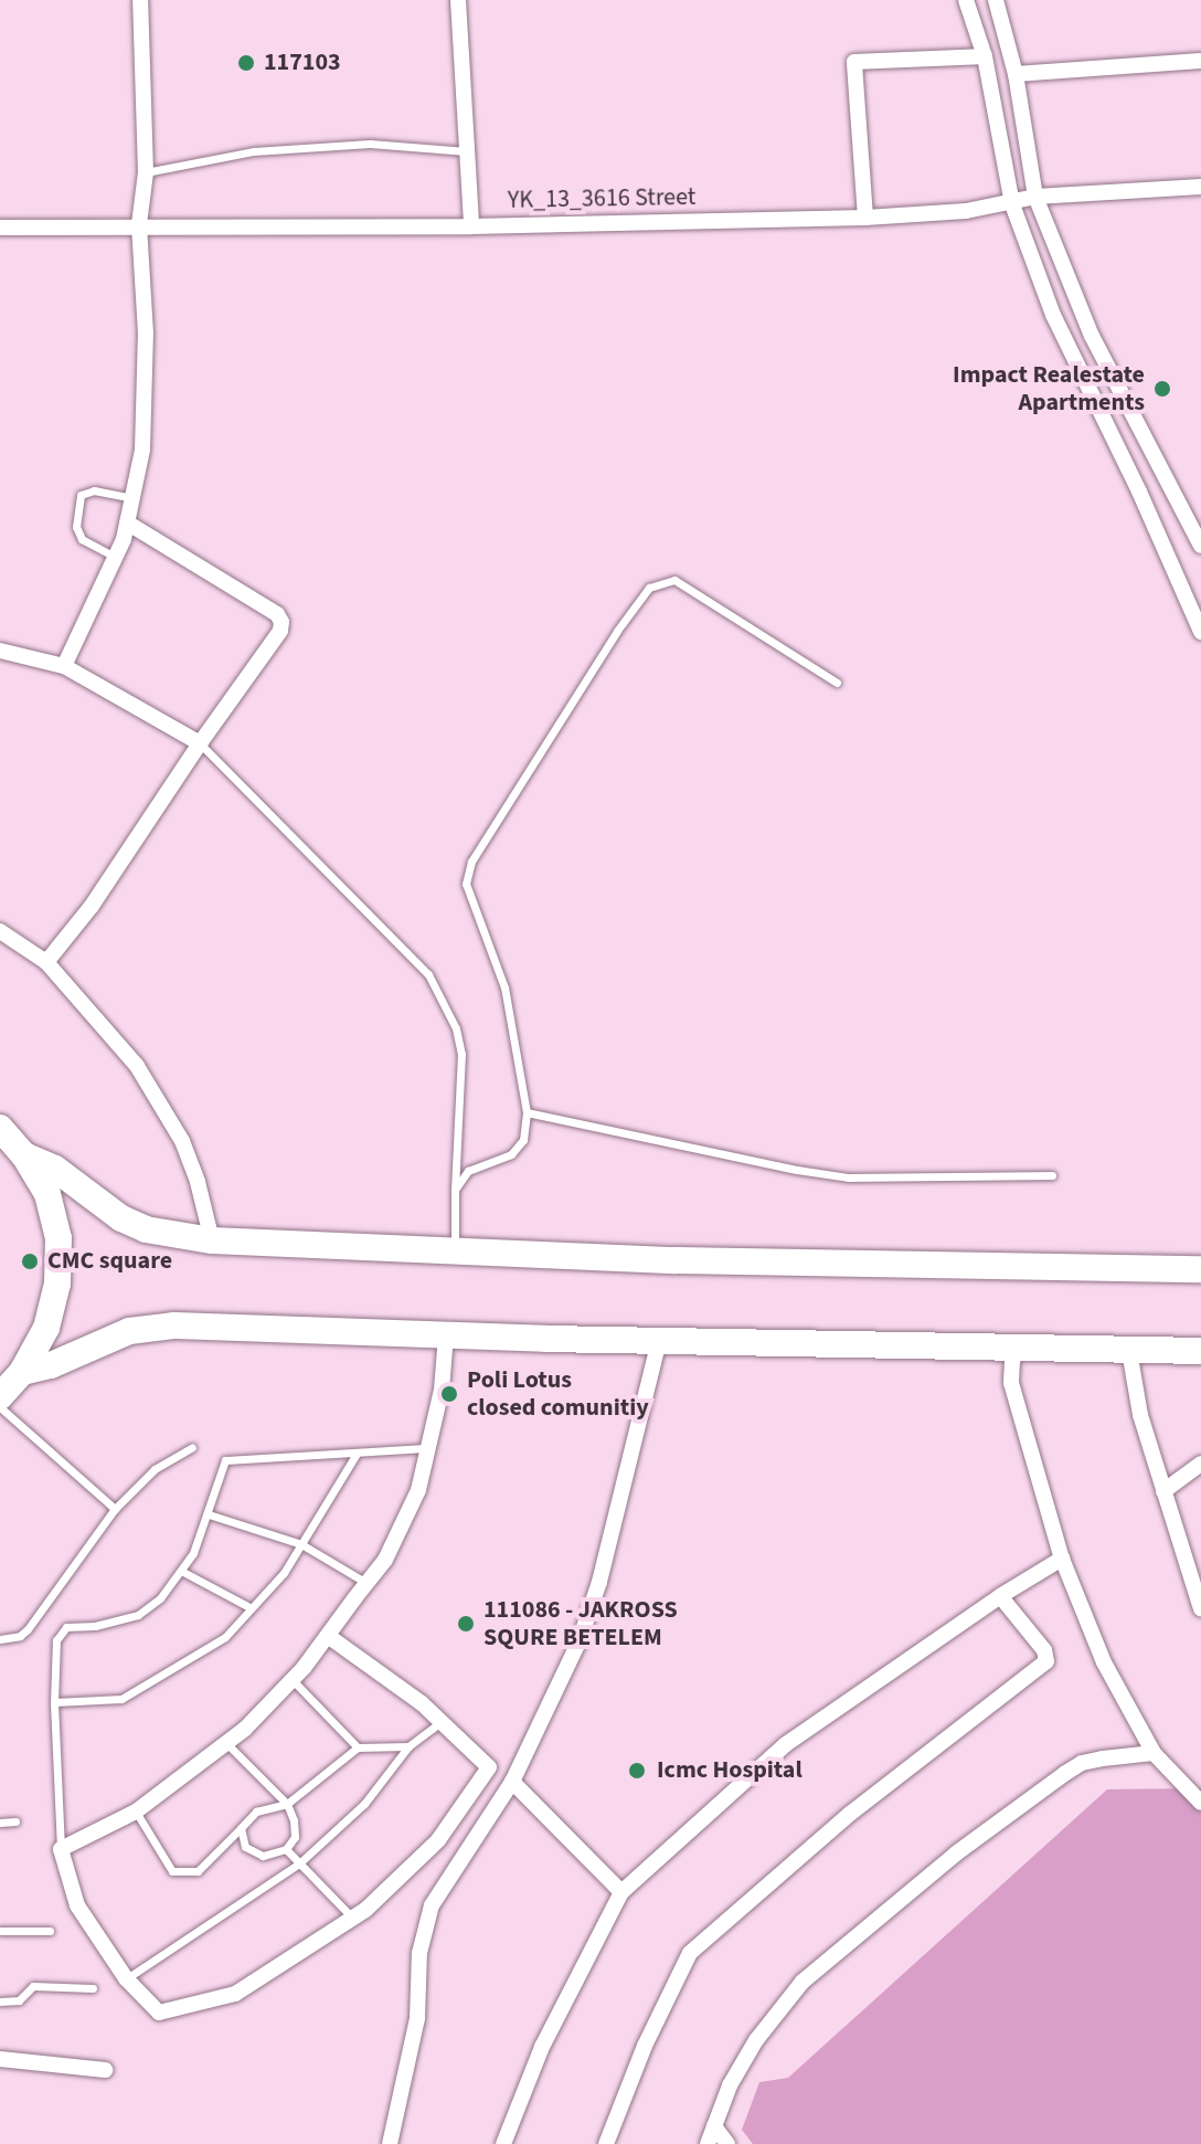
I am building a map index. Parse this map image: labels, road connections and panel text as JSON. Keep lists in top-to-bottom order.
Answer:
{
  "streets": {
    "street": ["YK_13_3616 Street"]
  },
  "places": [
    "117103",
    "Impact Realestate Apartments",
    "CMC square",
    "Poli Lotus closed comunitiy",
    "111086 - JAKROSS SQURE BETELEM",
    "Icmc Hospital"
  ]
}
